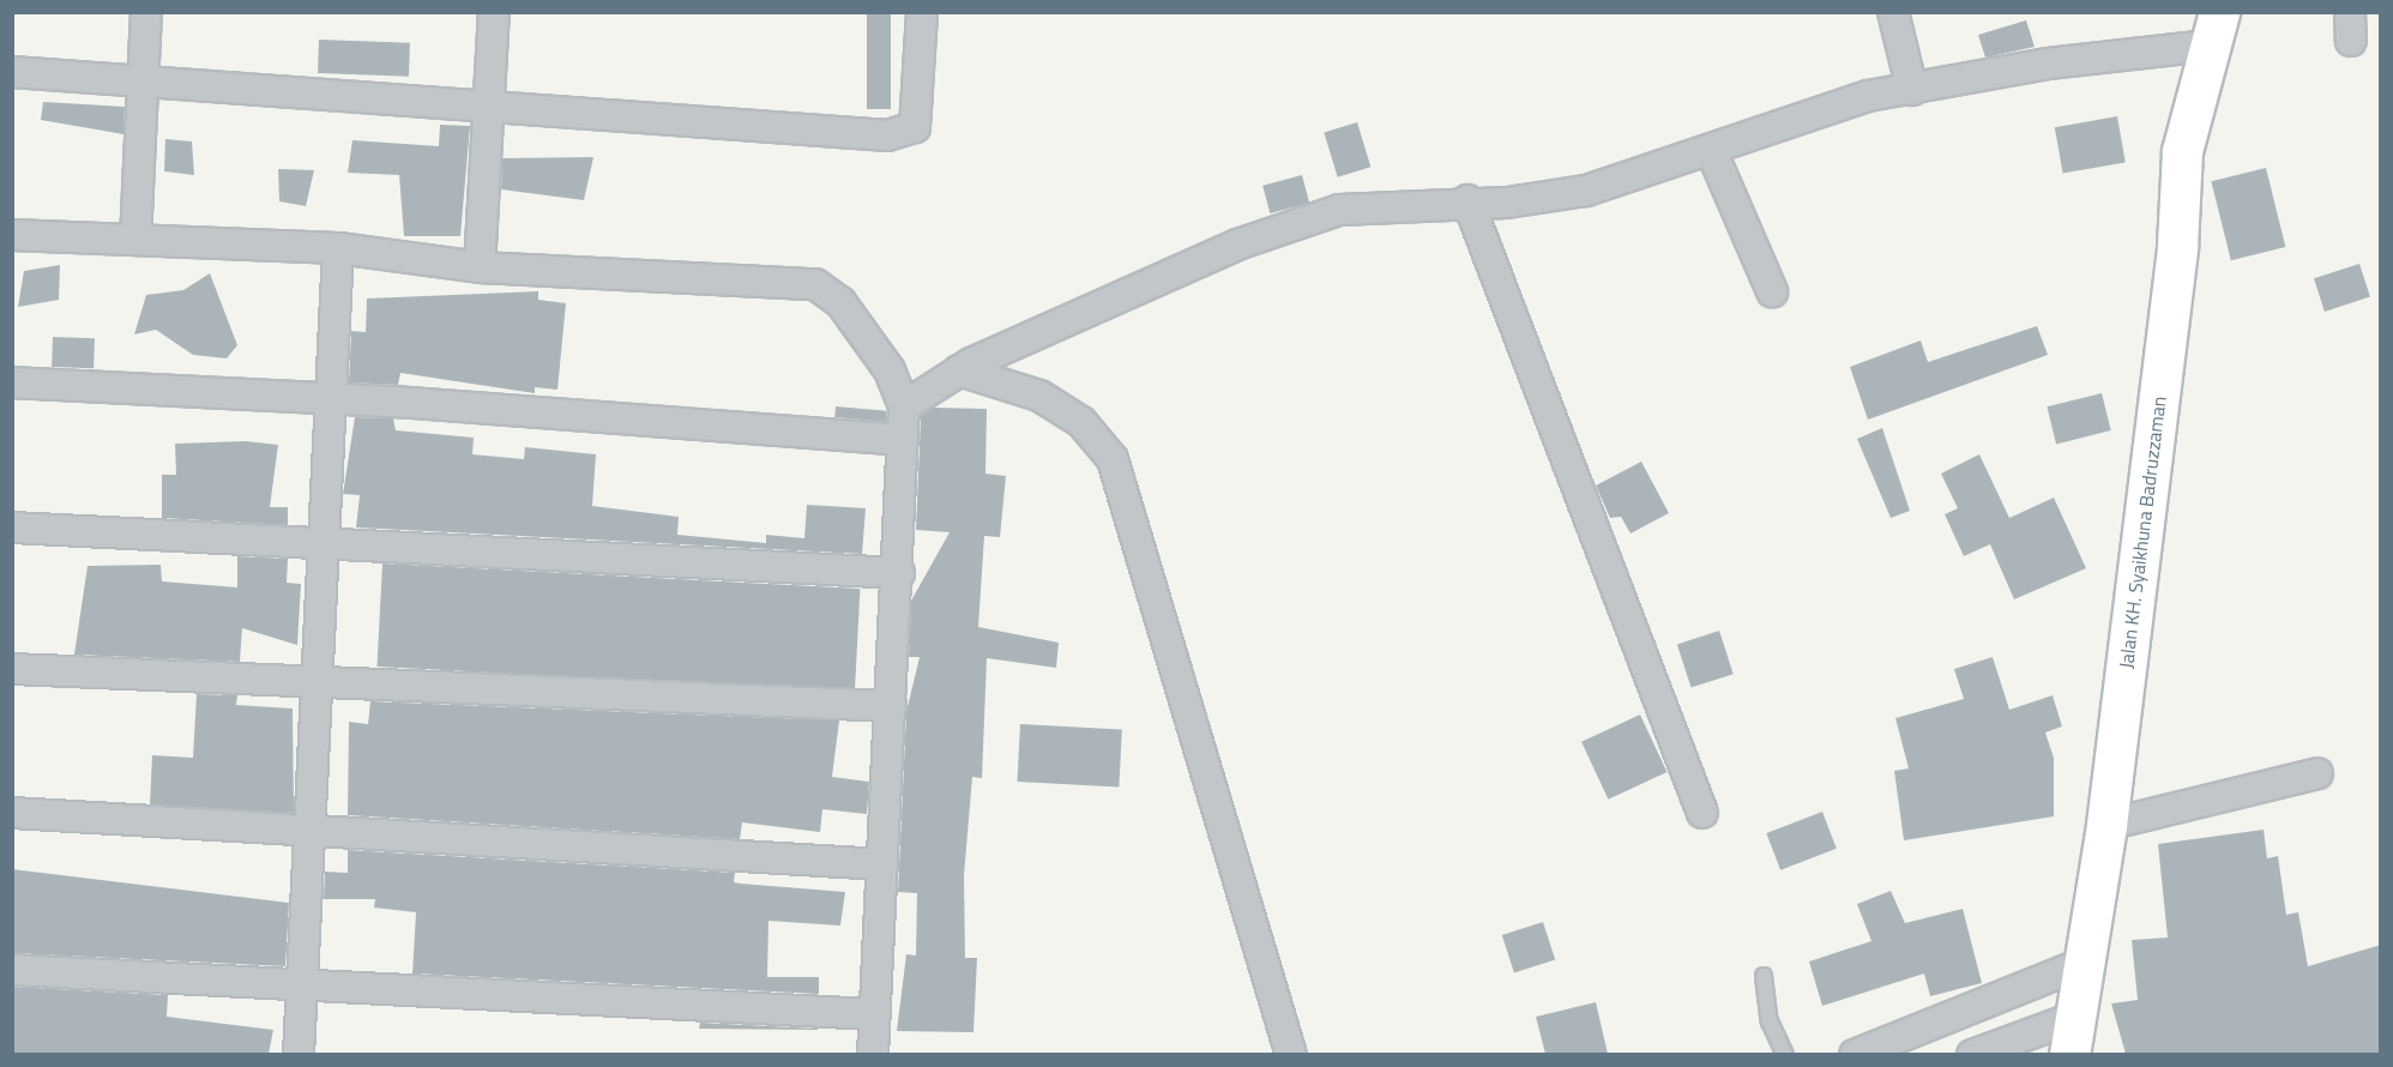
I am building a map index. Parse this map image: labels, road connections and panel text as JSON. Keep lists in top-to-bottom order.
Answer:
{
  "streets": {
    "main road": ["Jalan KH. Syaikhuna Badruzzaman"]
  }
}
